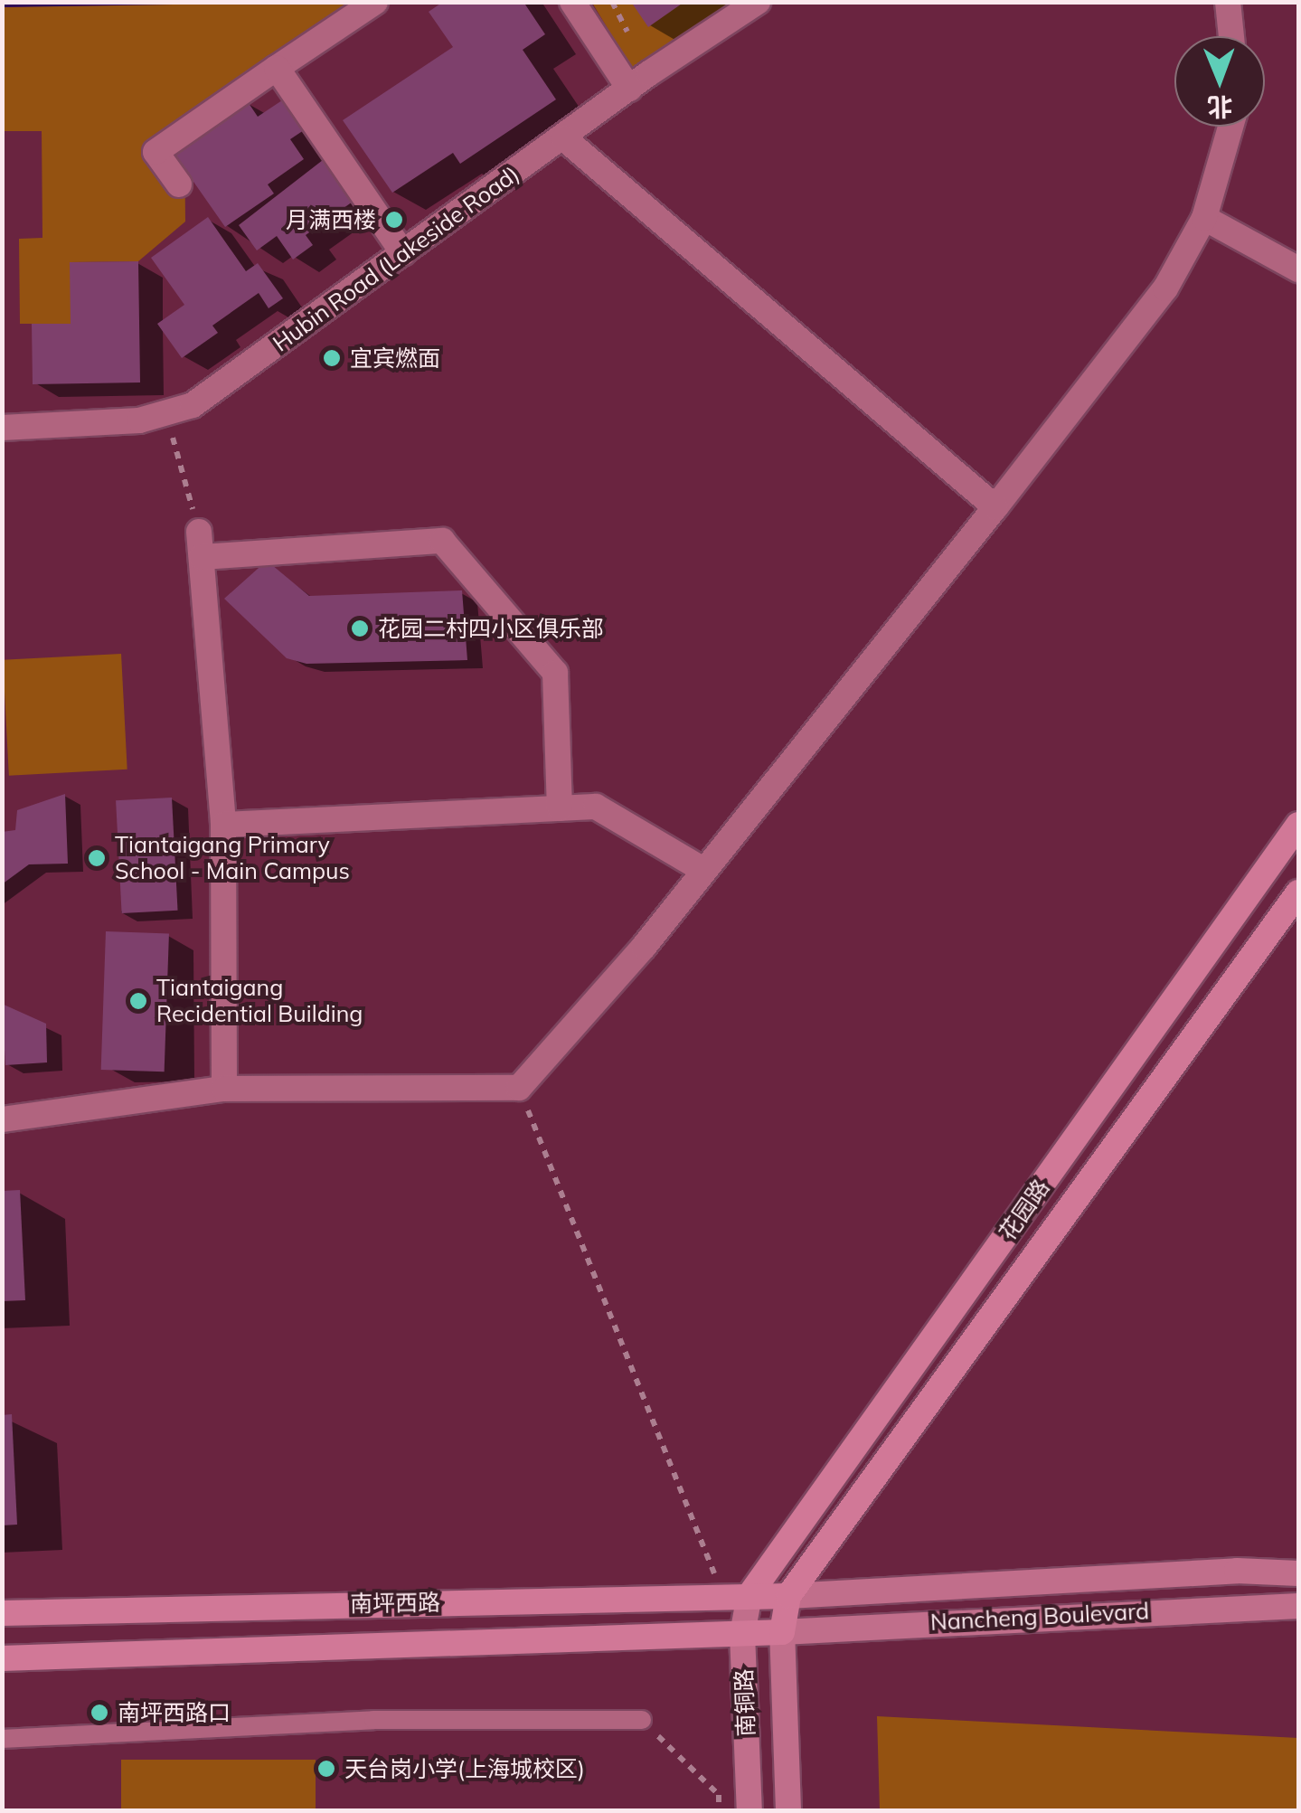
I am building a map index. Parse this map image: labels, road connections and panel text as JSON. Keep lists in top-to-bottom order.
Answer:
{
  "streets": {
    "main road": [
      "花园路",
      "南坪西路",
      "Nancheng Boulevard",
      "南铜路"
    ],
    "street": ["Hubin Road (Lakeside Road)"]
  },
  "crossings": [
    ["花园路", "南坪西路"],
    ["花园路", "Nancheng Boulevard"],
    ["花园路", "南铜路"],
    ["南坪西路", "Nancheng Boulevard"],
    ["南坪西路", "南铜路"],
    ["Nancheng Boulevard", "南铜路"]
  ],
  "places": [
    "月满西楼",
    "宜宾燃面",
    "花园二村四小区俱乐部",
    "Tiantaigang Primary School - Main Campus",
    "Tiantaigang Recidential Building",
    "南坪西路口",
    "天台岗小学(上海城校区)"
  ],
  "north": "bottom"
}
